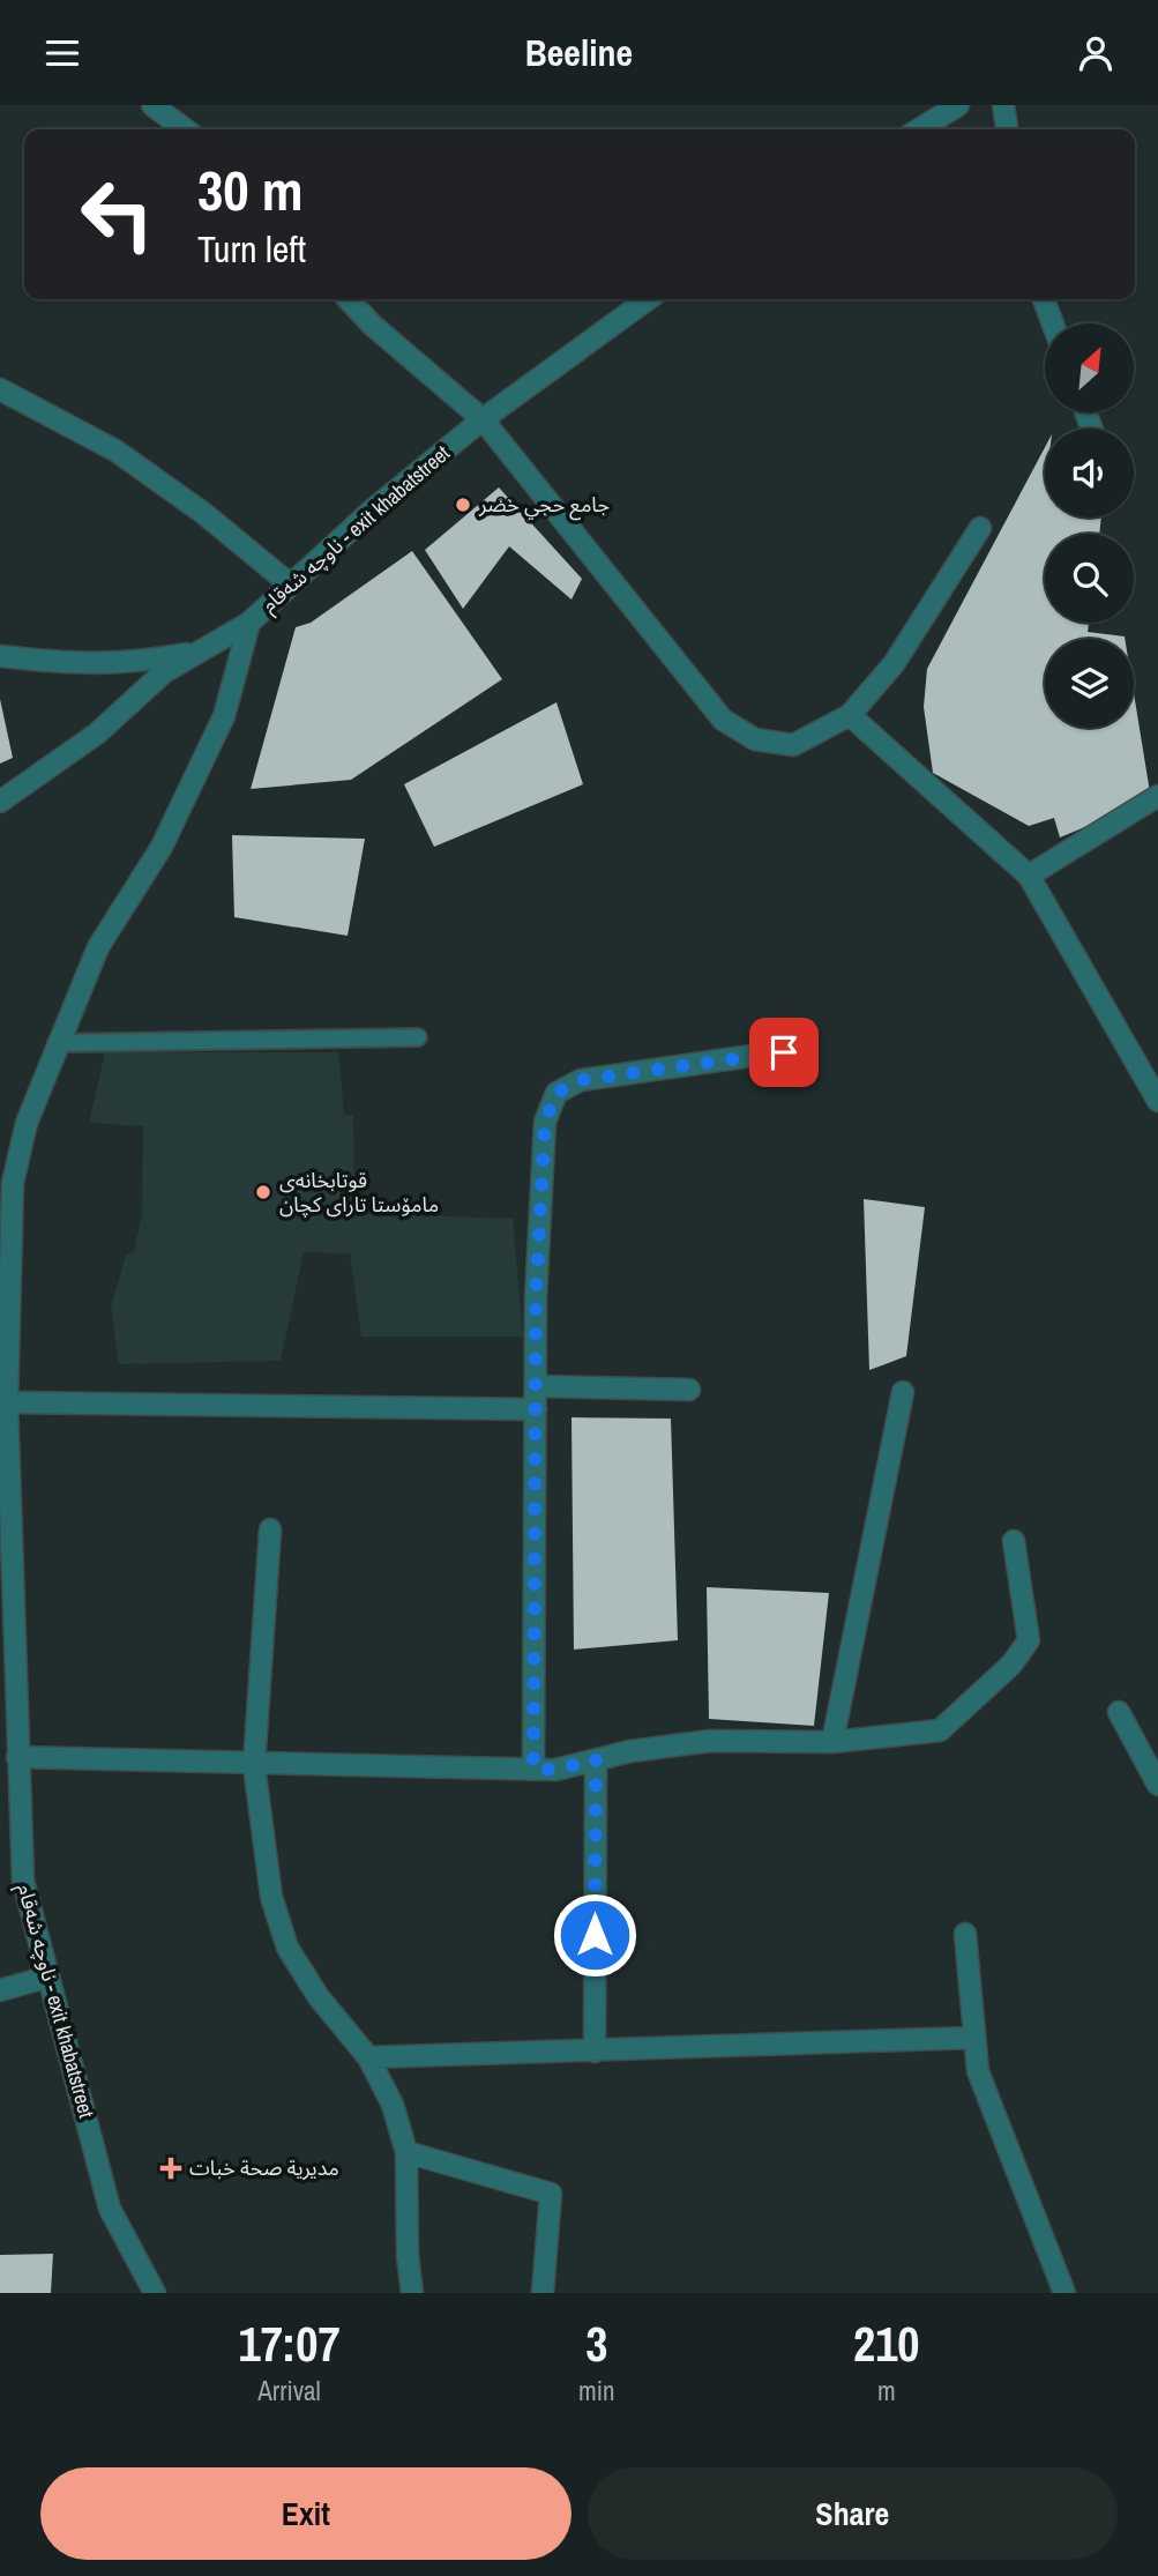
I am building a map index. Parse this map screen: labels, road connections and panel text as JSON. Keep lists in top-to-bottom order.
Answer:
{
  "streets": {
    "street": ["ناوچە شەقام - exit khabatstreet"]
  },
  "places": {
    "other": ["جامع حجي خضر", "قوتابخانەی مامۆستا تارای کچان"],
    "health": ["مديرية صحة خبات"]
  },
  "north": "top right",
  "page": {
    "header": "Beeline",
    "turn": ["30 m", "Turn left"],
    "eta": [
      "17:07",
      "Arrival",
      "3",
      "min",
      "210",
      "m"
    ],
    "buttons": ["Exit", "Share"]
  }
}
